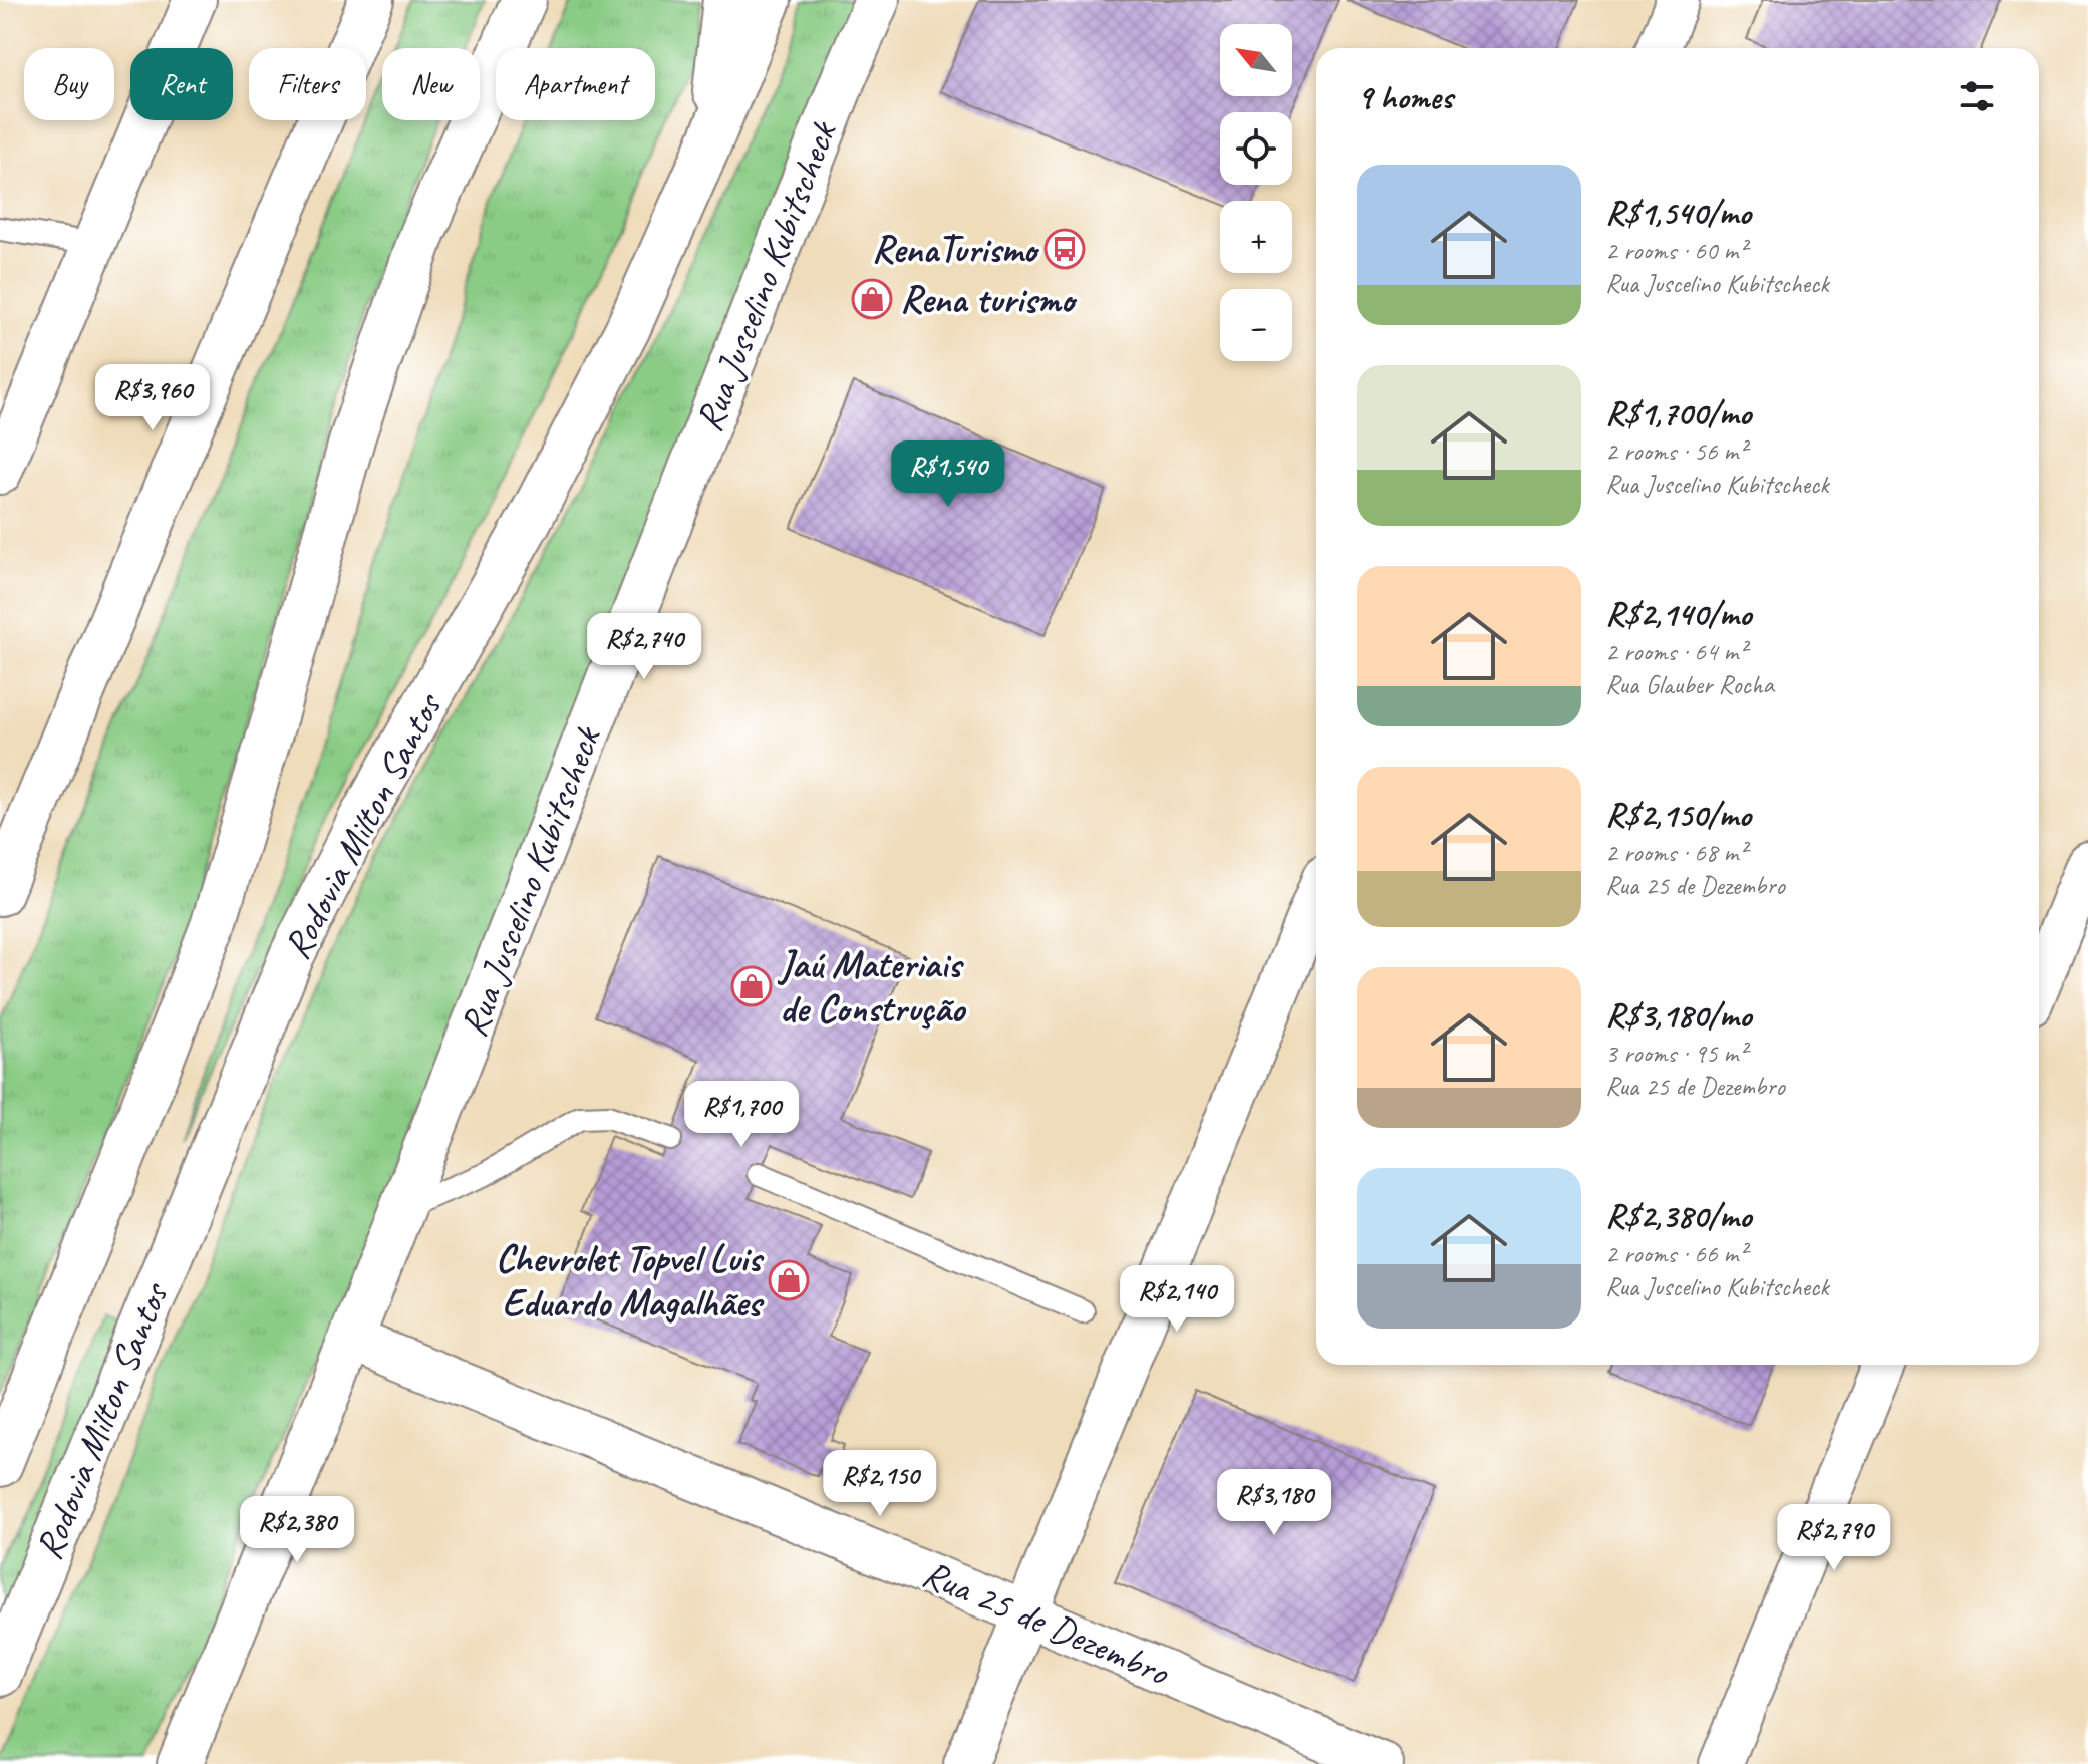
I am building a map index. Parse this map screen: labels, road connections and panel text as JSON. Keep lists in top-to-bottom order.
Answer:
{
  "streets": {
    "main road": ["Rua Juscelino Kubitscheck", "Rodovia Milton Santos"],
    "street": ["Rua 25 de Dezembro"]
  },
  "crossings": [
    ["Rua Juscelino Kubitscheck", "Rua 25 de Dezembro"]
  ],
  "places": {
    "bus stop": ["RenaTurismo"],
    "shop": ["Rena turismo", "Jaú Materiais de Construção", "Chevrolet Topvel Luis Eduardo Magalhães"]
  },
  "north": "top left",
  "page": {
    "map_buttons": ["+", "−"],
    "chip": [
      "Buy",
      "Rent",
      "Filters",
      "New",
      "Apartment"
    ],
    "heading": "9 homes",
    "list": [
      {
        "name": "R$1,540/mo",
        "note": "2 rooms · 60 m² · Rua Juscelino Kubitscheck"
      },
      {
        "name": "R$1,700/mo",
        "note": "2 rooms · 56 m² · Rua Juscelino Kubitscheck"
      },
      {
        "name": "R$2,140/mo",
        "note": "2 rooms · 64 m² · Rua Glauber Rocha"
      },
      {
        "name": "R$2,150/mo",
        "note": "2 rooms · 68 m² · Rua 25 de Dezembro"
      },
      {
        "name": "R$3,180/mo",
        "note": "3 rooms · 95 m² · Rua 25 de Dezembro"
      },
      {
        "name": "R$2,380/mo",
        "note": "2 rooms · 66 m² · Rua Juscelino Kubitscheck"
      }
    ],
    "price": [
      "R$3,960",
      "R$1,540",
      "R$2,740",
      "R$1,700",
      "R$2,140",
      "R$2,150",
      "R$3,180",
      "R$2,380",
      "R$2,790"
    ]
  }
}
